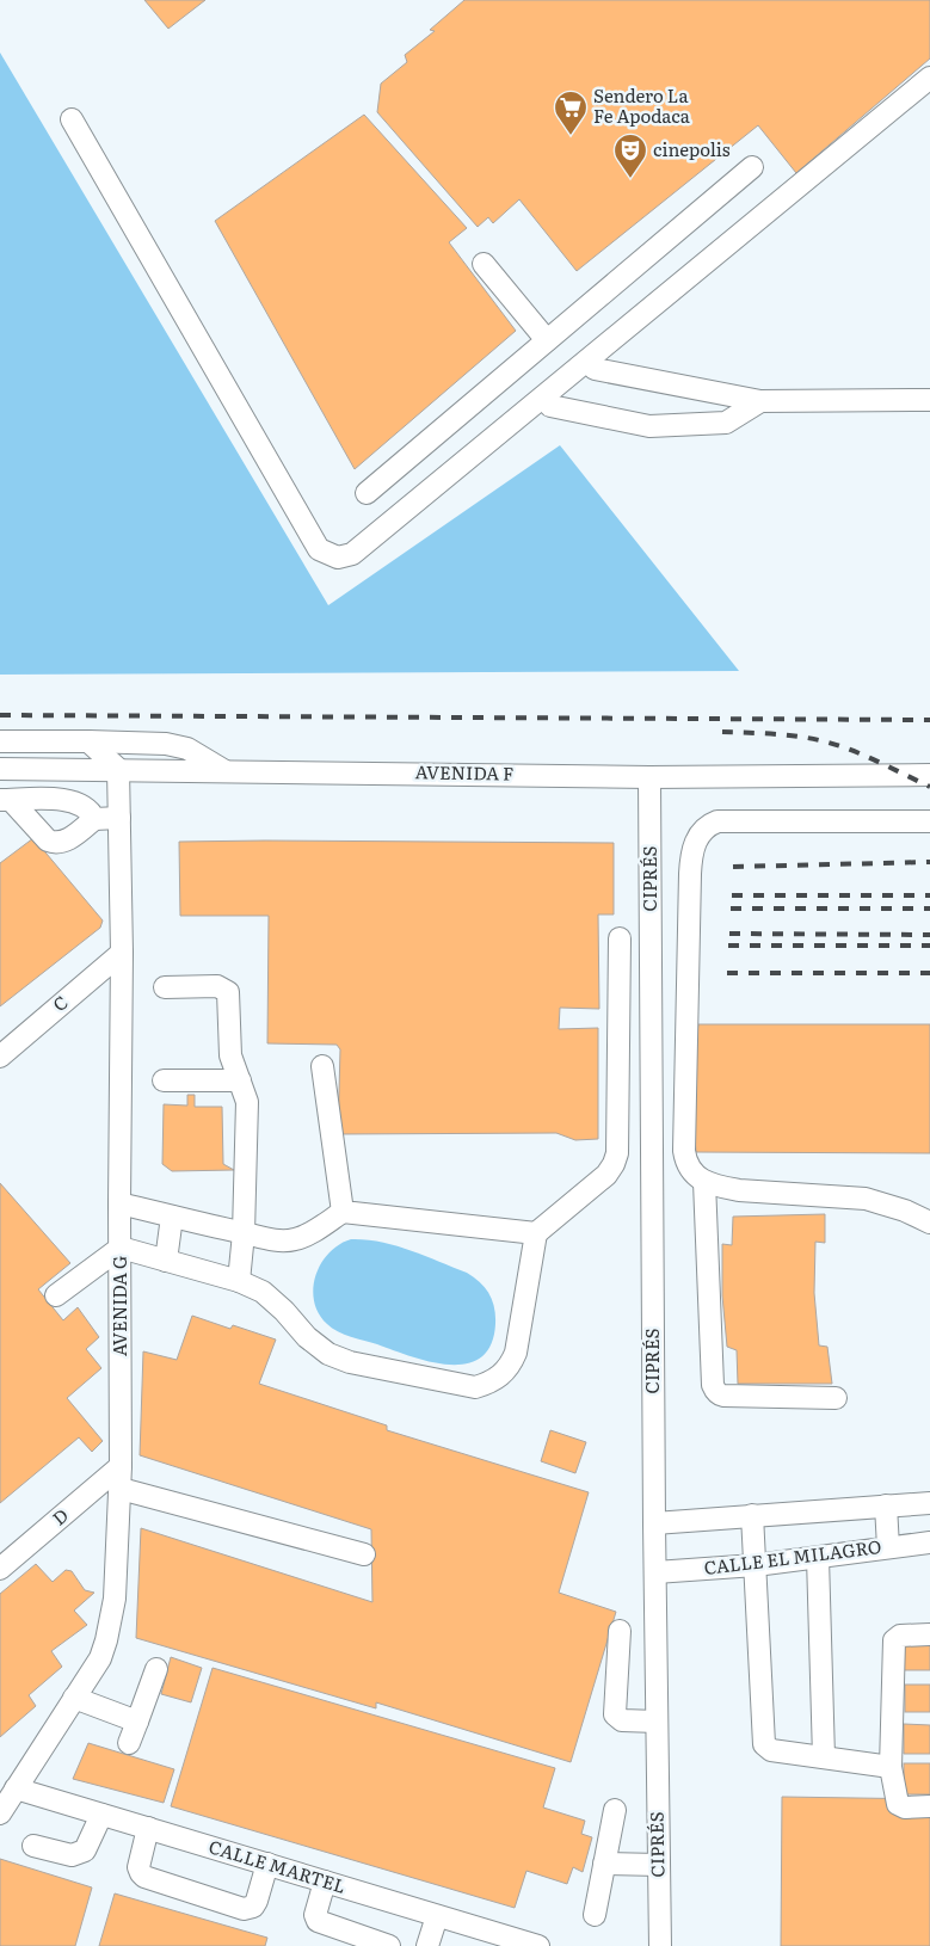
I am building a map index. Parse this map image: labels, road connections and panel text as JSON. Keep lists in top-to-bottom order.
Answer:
{
  "streets": {
    "street": [
      "AVENIDA F",
      "CIPRÉS",
      "C",
      "AVENIDA G",
      "D",
      "CALLE EL MILAGRO",
      "CALLE MARTEL"
    ]
  },
  "crossings": [
    ["AVENIDA F", "CIPRÉS"],
    ["AVENIDA F", "AVENIDA G"],
    ["CIPRÉS", "CALLE EL MILAGRO"],
    ["C", "AVENIDA G"],
    ["AVENIDA G", "D"],
    ["AVENIDA G", "CALLE MARTEL"]
  ],
  "places": {
    "supermarket": ["Sendero La Fe Apodaca"],
    "theatre": ["cinepolis"]
  }
}
